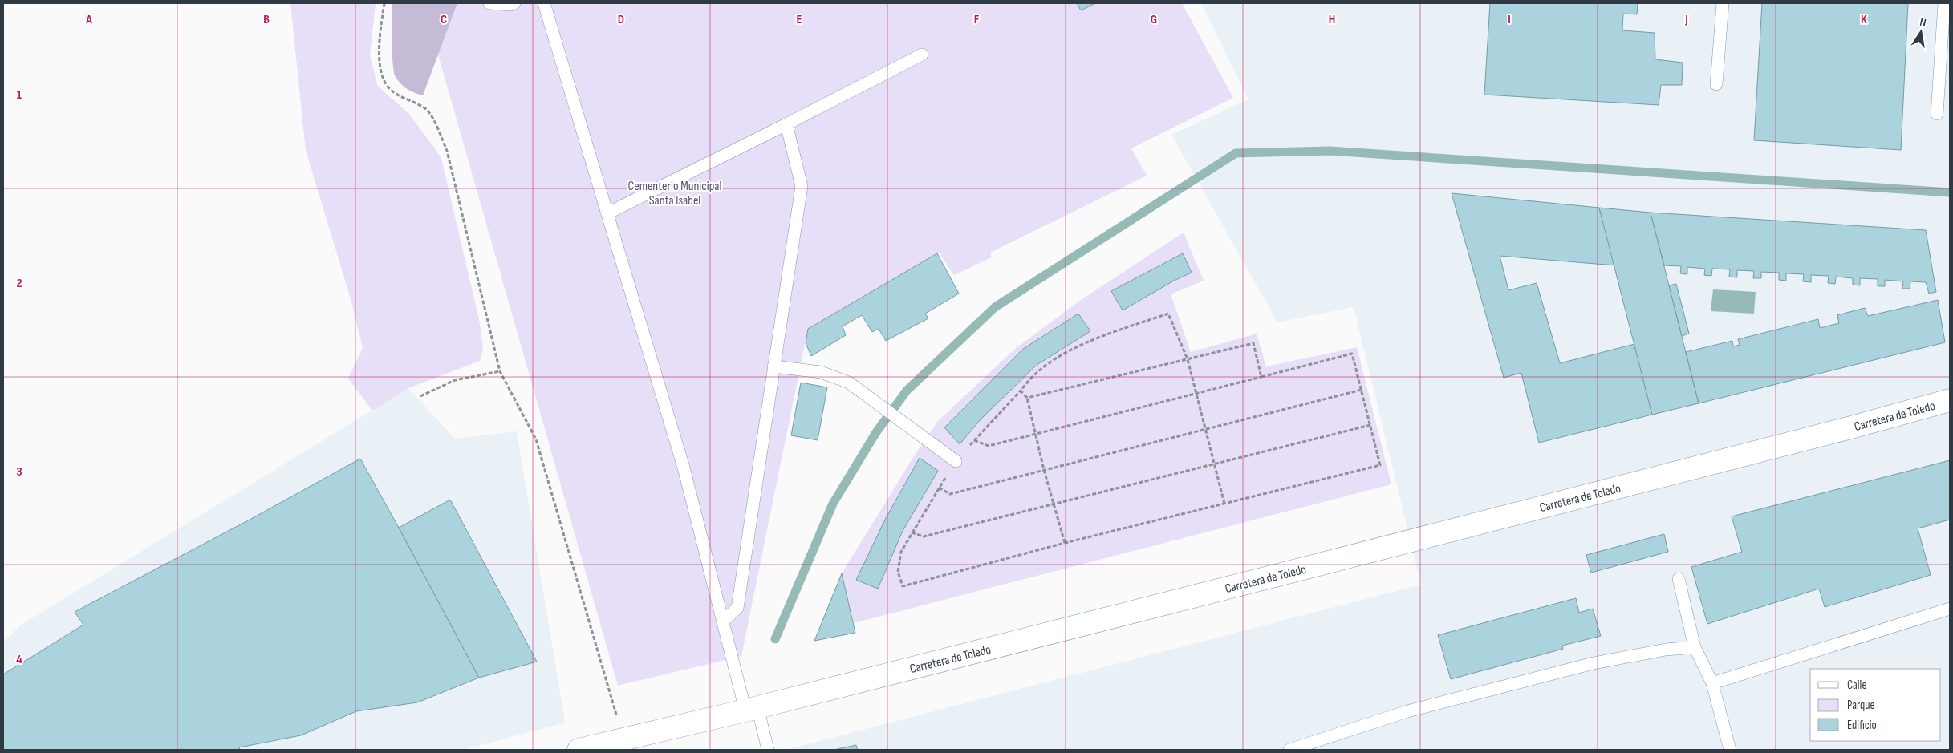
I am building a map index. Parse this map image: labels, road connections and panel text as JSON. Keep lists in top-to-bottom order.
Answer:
{
  "streets": {
    "street": ["Carretera de Toledo"]
  },
  "parks": ["Cementerio Municipal Santa Isabel"],
  "legend": ["Calle", "Parque", "Edificio"],
  "north": "top",
  "grid": {
    "columns": [
      "A",
      "B",
      "C",
      "D",
      "E",
      "F",
      "G",
      "H",
      "I",
      "J",
      "K"
    ],
    "rows": [
      "1",
      "2",
      "3",
      "4"
    ]
  }
}
